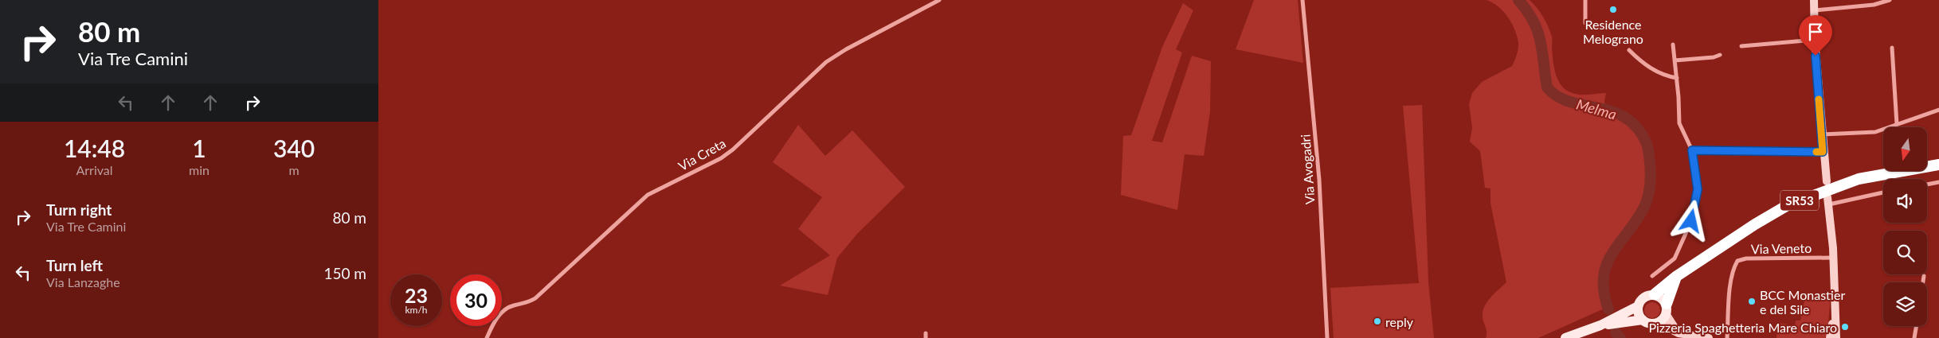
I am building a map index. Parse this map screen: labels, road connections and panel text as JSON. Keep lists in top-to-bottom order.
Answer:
{
  "streets": {
    "highway": ["SR53"],
    "street": ["Via Creta", "Via Avogadri", "Via Veneto"]
  },
  "water": ["Melma"],
  "places": [
    "Residence Melograno",
    "BCC Monastier e del Sile",
    "reply",
    "Pizzeria Spaghetteria Mare Chiaro"
  ],
  "north": "bottom",
  "page": {
    "turn": ["80 m", "Via Tre Camini"],
    "eta": [
      "14:48",
      "Arrival",
      "1",
      "min",
      "340",
      "m"
    ],
    "list": [
      {
        "name": "Turn right",
        "note": "Via Tre Camini",
        "value": "80 m"
      },
      {
        "name": "Turn left",
        "note": "Via Lanzaghe",
        "value": "150 m"
      }
    ],
    "speed": "23 km/h",
    "limit": "30"
  }
}
